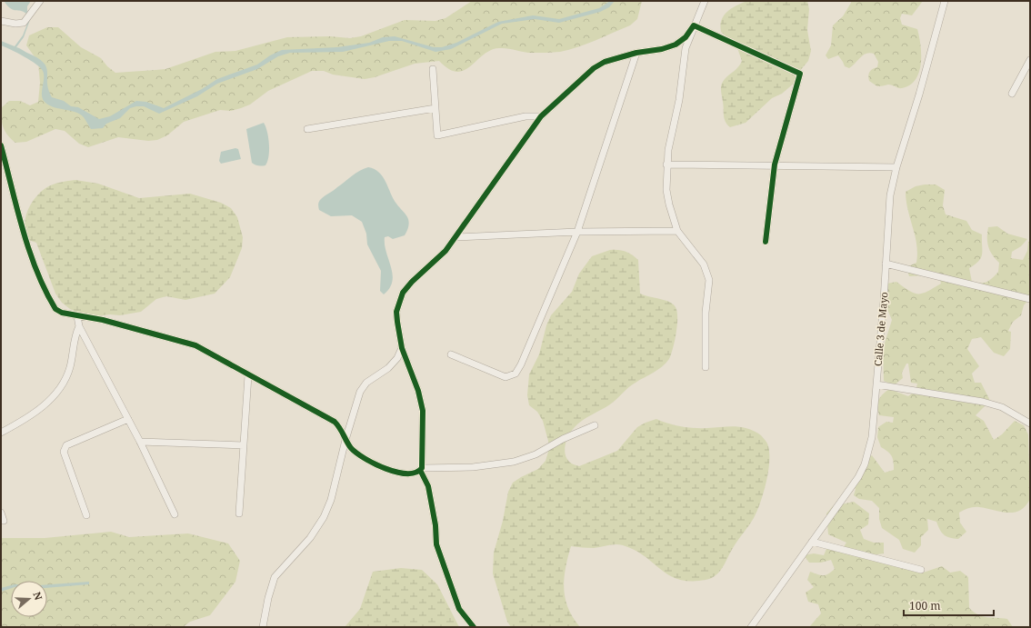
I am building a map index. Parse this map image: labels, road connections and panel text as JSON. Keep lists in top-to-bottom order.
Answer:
{
  "streets": {
    "street": ["Calle 3 de Mayo"]
  },
  "scale_bar": "100 m",
  "north": "right"
}
